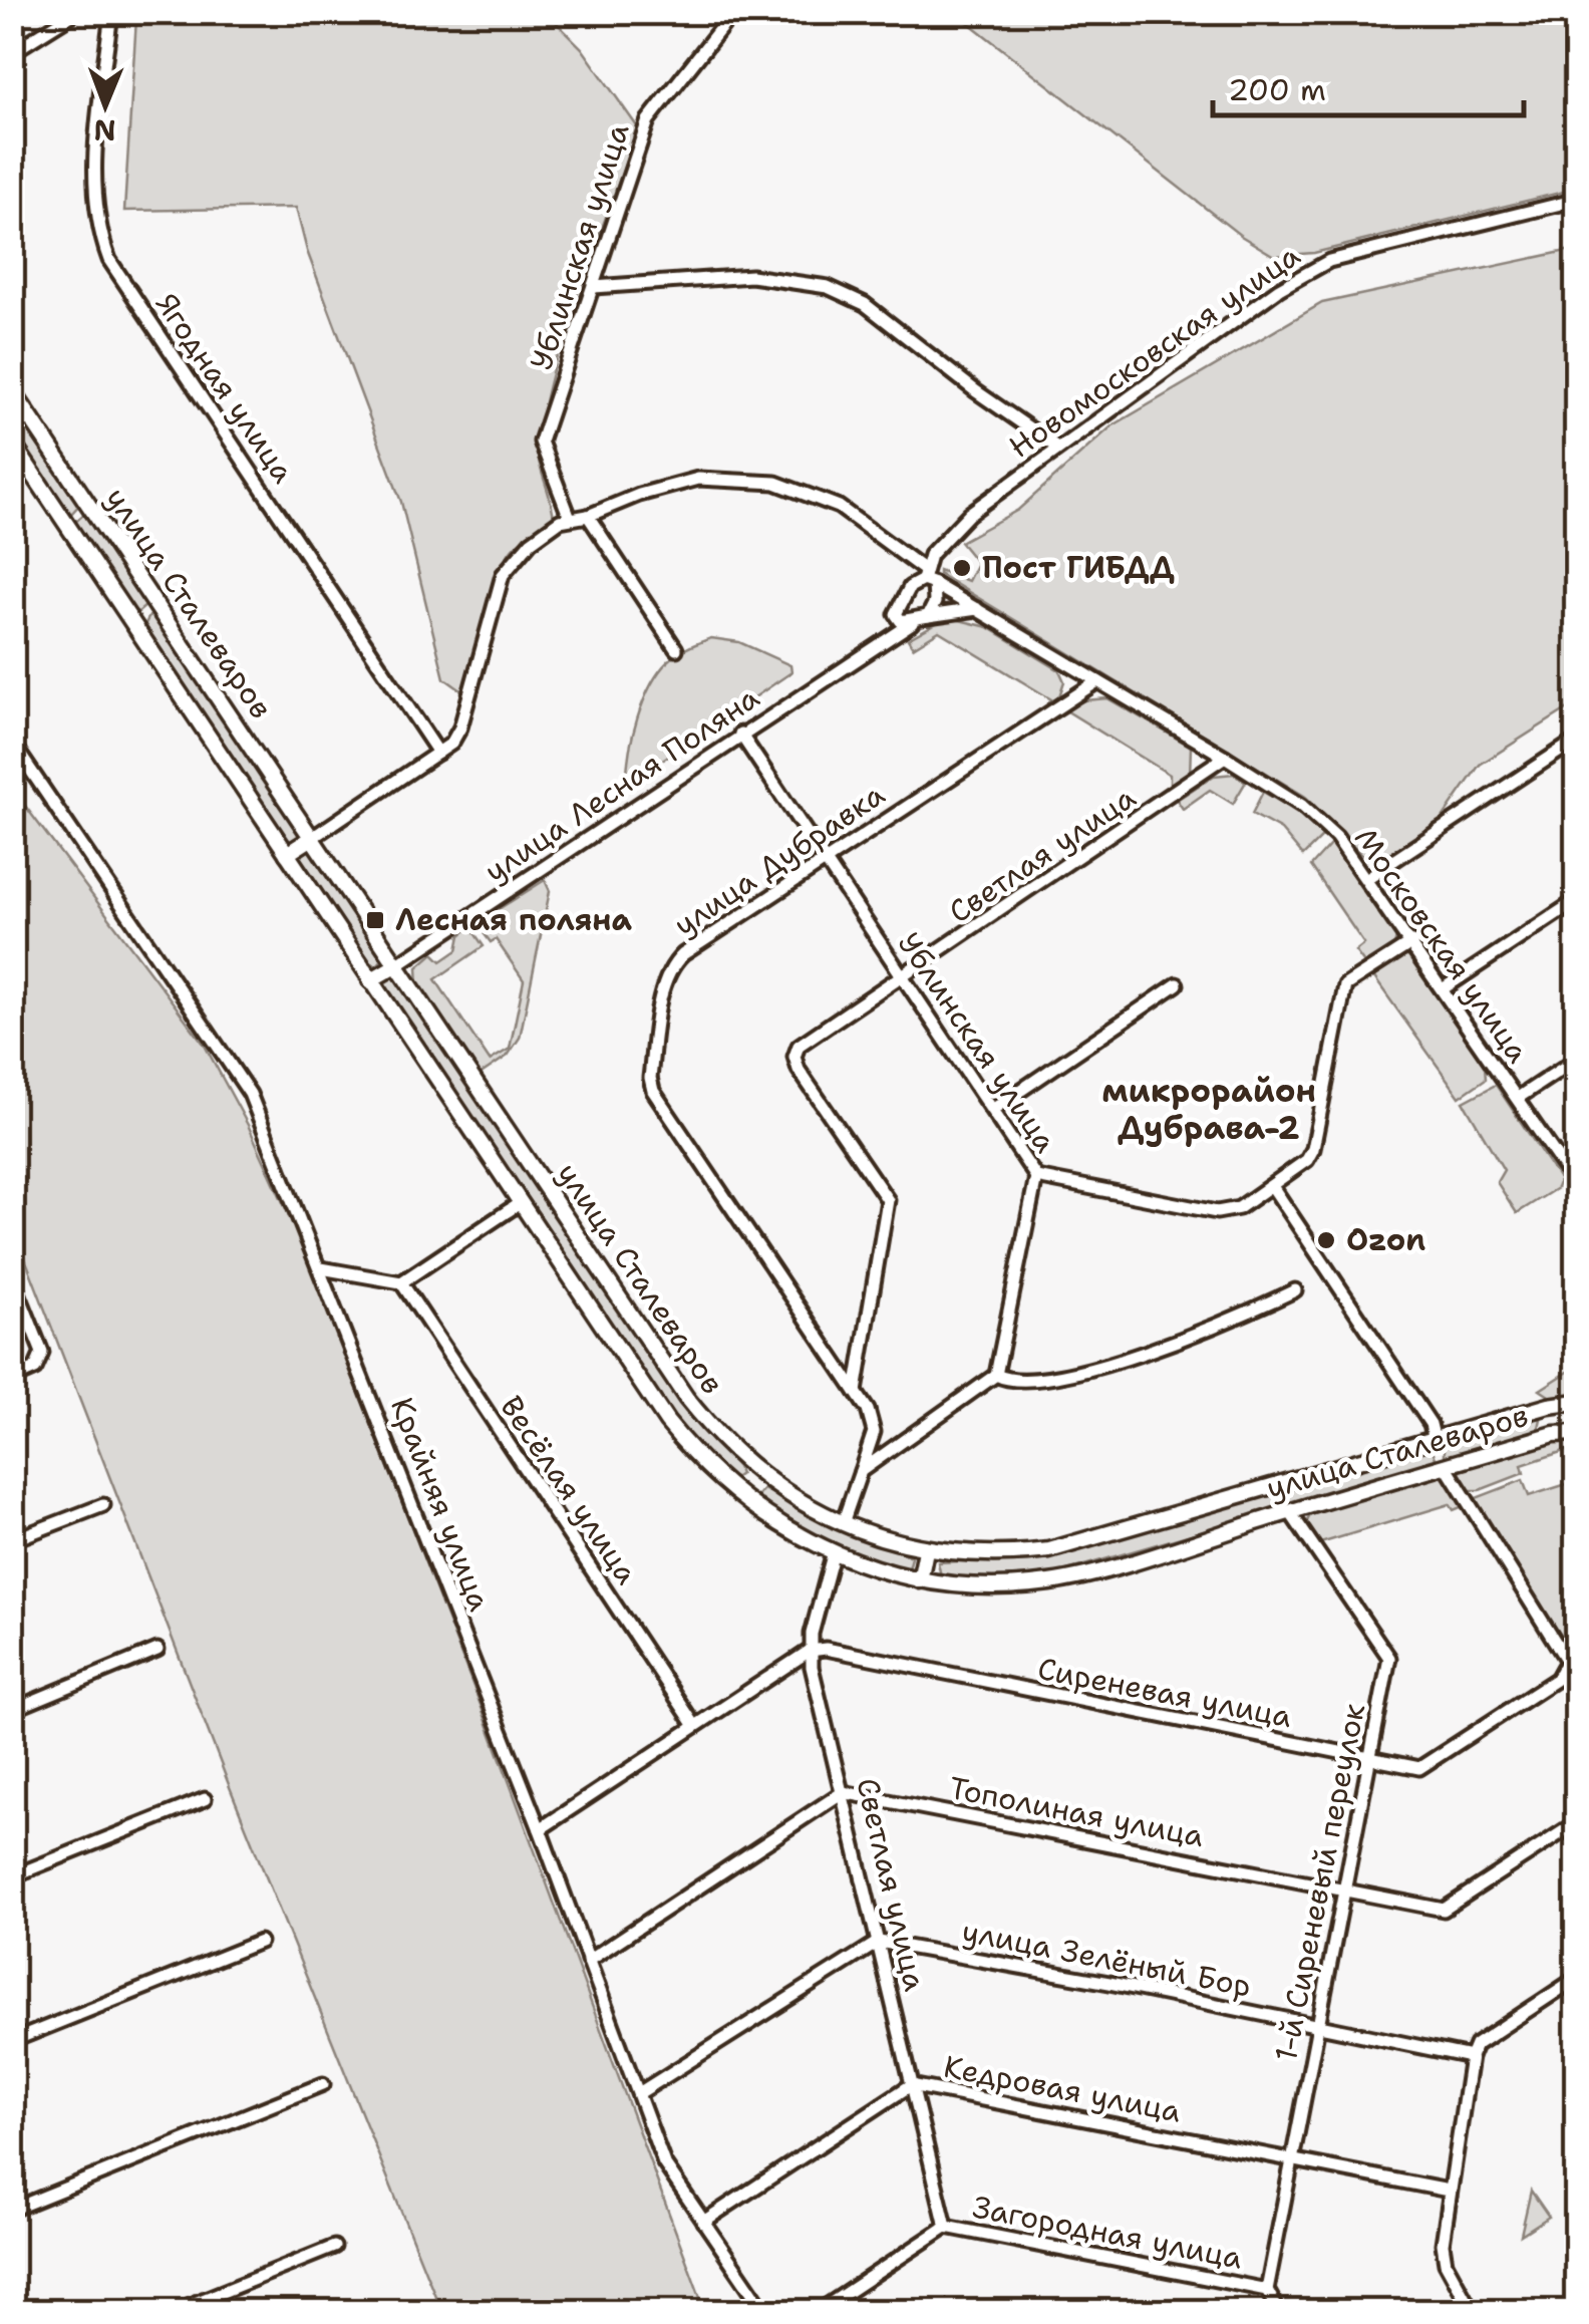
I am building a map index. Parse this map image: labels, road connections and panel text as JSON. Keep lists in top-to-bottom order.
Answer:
{
  "streets": {
    "main road": ["улица Сталеваров"],
    "street": [
      "Ублинская улица",
      "Новомосковская улица",
      "Ягодная улица",
      "улица Лесная Поляна",
      "Светлая улица",
      "улица Дубравка",
      "Московская улица",
      "Весёлая улица",
      "Крайняя улица",
      "Сиреневая улица",
      "Тополиная улица",
      "1-й Сиреневый переулок",
      "улица Зелёный Бор",
      "Кедровая улица",
      "Загородная улица"
    ]
  },
  "crossings": [
    ["Ублинская улица", "улица Лесная Поляна"],
    ["Ублинская улица", "Светлая улица"],
    ["Ублинская улица", "улица Дубравка"],
    ["Ублинская улица", "Московская улица"],
    ["Новомосковская улица", "улица Лесная Поляна"],
    ["Новомосковская улица", "Московская улица"],
    ["Ягодная улица", "Московская улица"],
    ["улица Сталеваров", "улица Лесная Поляна"],
    ["улица Сталеваров", "Светлая улица"],
    ["улица Сталеваров", "Московская улица"],
    ["улица Сталеваров", "Сиреневая улица"],
    ["улица Сталеваров", "1-й Сиреневый переулок"],
    ["Светлая улица", "улица Дубравка"],
    ["Светлая улица", "Московская улица"],
    ["Светлая улица", "Сиреневая улица"],
    ["Светлая улица", "Тополиная улица"],
    ["Светлая улица", "улица Зелёный Бор"],
    ["Светлая улица", "Кедровая улица"],
    ["Светлая улица", "Загородная улица"],
    ["улица Дубравка", "Московская улица"],
    ["Крайняя улица", "Кедровая улица"],
    ["Сиреневая улица", "1-й Сиреневый переулок"],
    ["Тополиная улица", "1-й Сиреневый переулок"],
    ["1-й Сиреневый переулок", "улица Зелёный Бор"],
    ["1-й Сиреневый переулок", "Кедровая улица"],
    ["1-й Сиреневый переулок", "Загородная улица"]
  ],
  "districts": ["микрорайон Дубрава-2"],
  "places": {
    "other": ["Пост ГИБДД", "Ozon"],
    "transit": ["Лесная поляна"]
  },
  "scale_bar": "200 m",
  "north": "bottom"
}
